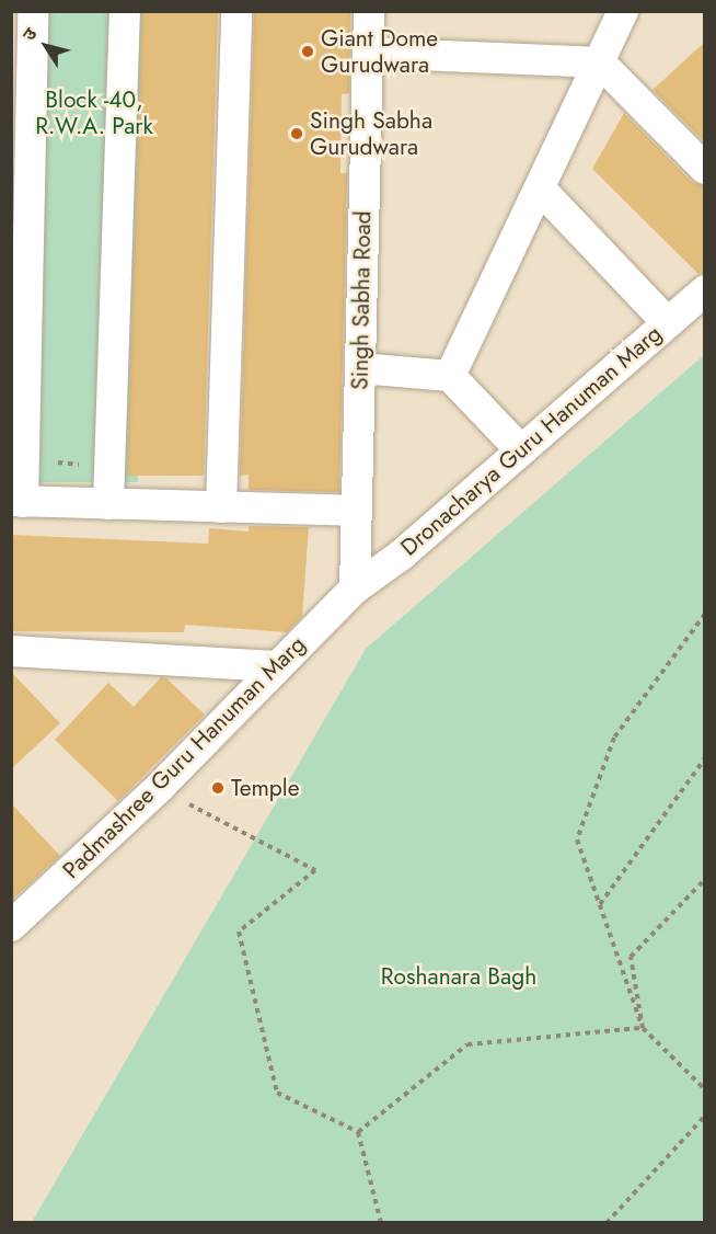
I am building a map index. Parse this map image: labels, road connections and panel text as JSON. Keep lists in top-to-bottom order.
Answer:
{
  "streets": {
    "street": ["Singh Sabha Road", "Dronacharya Guru Hanuman Marg", "Padmashree Guru Hanuman Marg"]
  },
  "crossings": [
    ["Singh Sabha Road", "Dronacharya Guru Hanuman Marg"],
    ["Singh Sabha Road", "Padmashree Guru Hanuman Marg"],
    ["Dronacharya Guru Hanuman Marg", "Padmashree Guru Hanuman Marg"]
  ],
  "parks": ["Block -40, R.W.A. Park", "Roshanara Bagh"],
  "places": ["Giant Dome Gurudwara", "Singh Sabha Gurudwara", "Temple"],
  "north": "top left"
}
